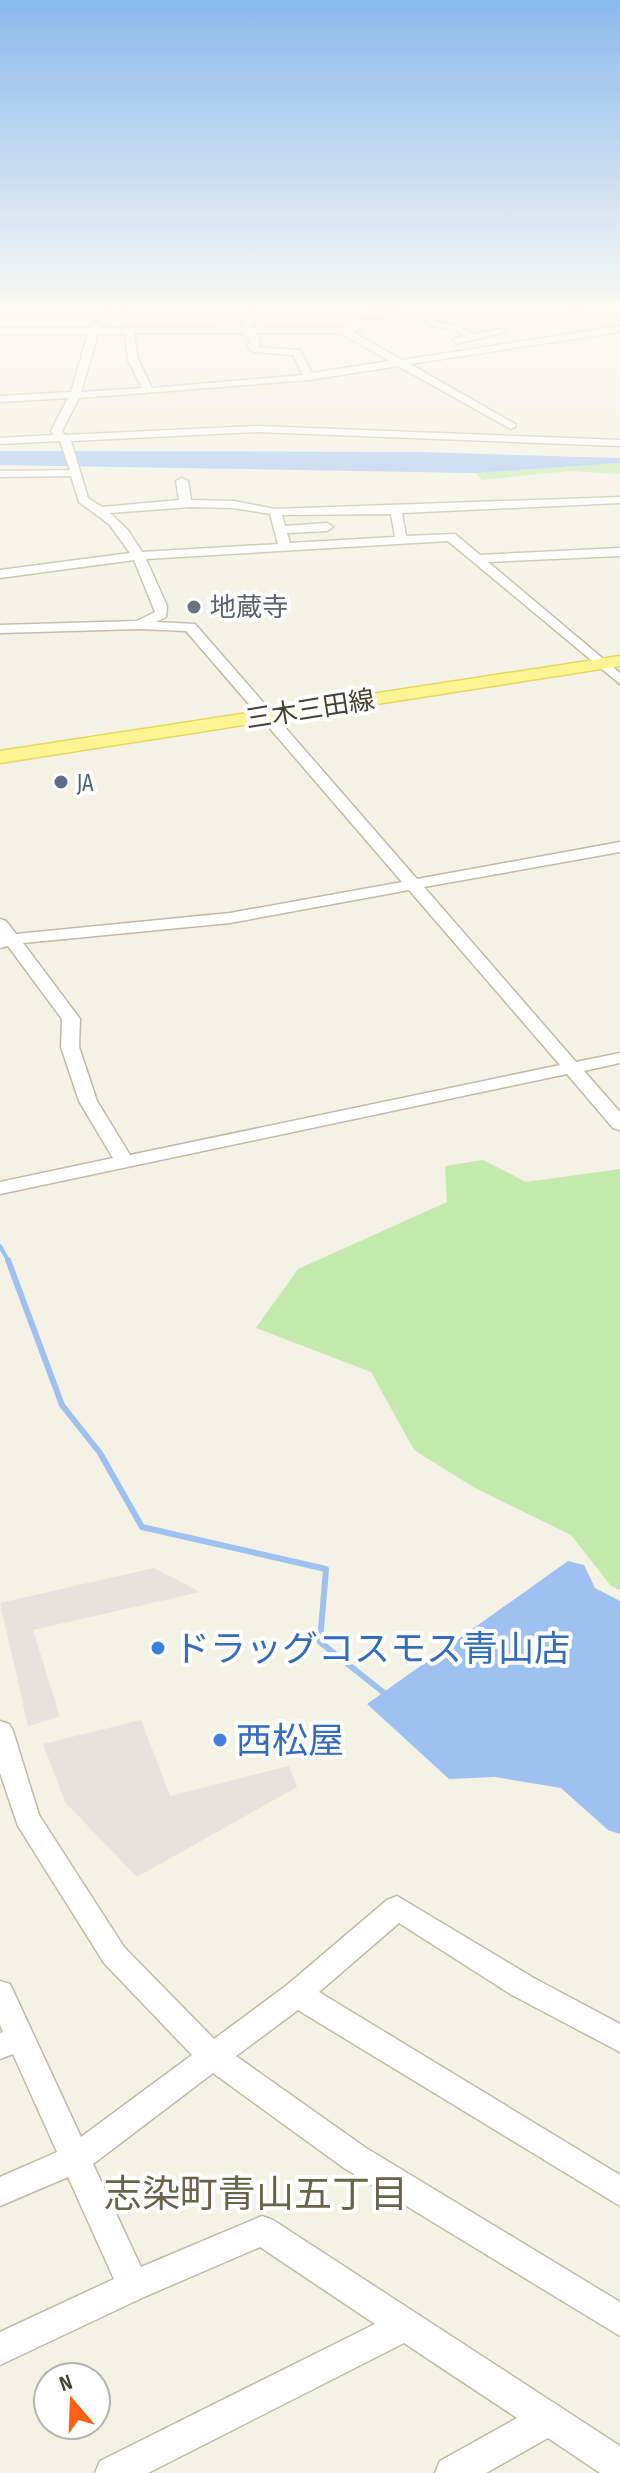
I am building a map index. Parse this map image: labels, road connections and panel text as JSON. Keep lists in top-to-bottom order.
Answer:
{
  "streets": {
    "main road": ["三木三田線"]
  },
  "districts": ["志染町青山五丁目"],
  "places": [
    "地蔵寺",
    "JA",
    "ドラッグコスモス青山店",
    "西松屋"
  ],
  "north": "top"
}
